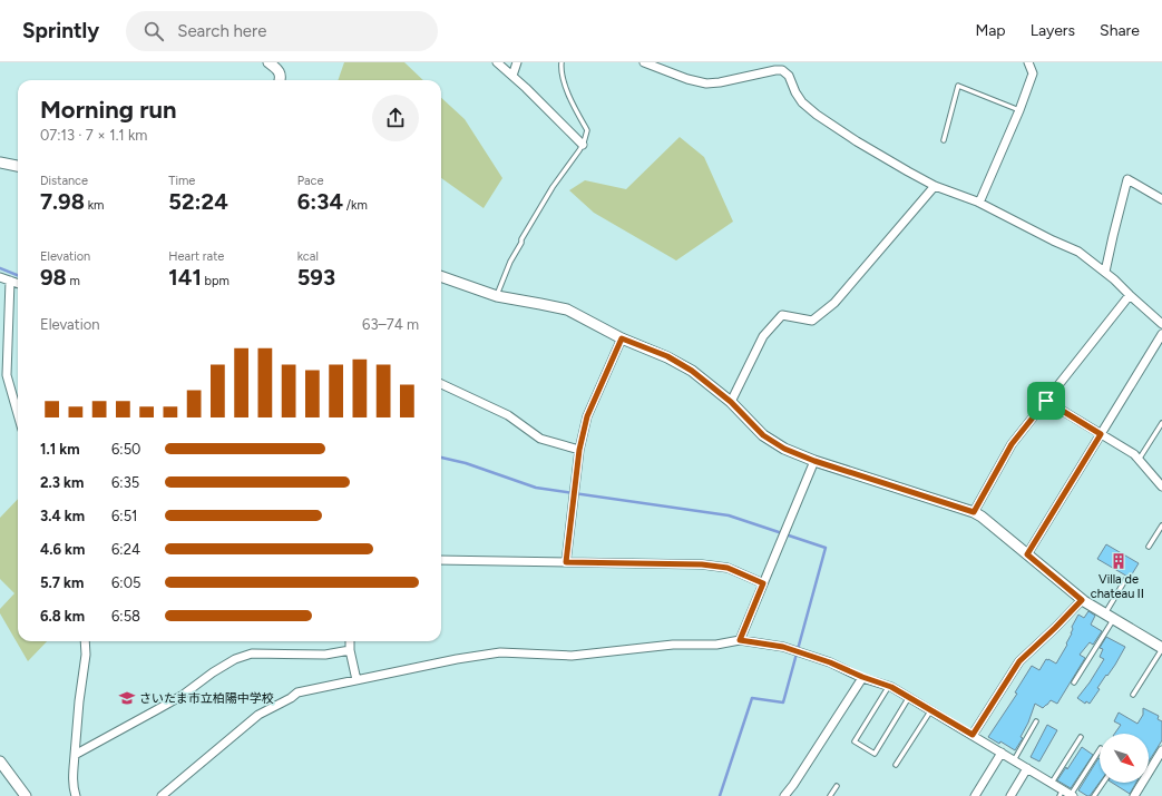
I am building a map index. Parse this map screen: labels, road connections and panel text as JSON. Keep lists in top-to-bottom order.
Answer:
{
  "places": {
    "building": ["Villa de chateauⅡ"],
    "school or university": ["さいたま市立柏陽中学校"]
  },
  "north": "bottom right",
  "page": {
    "header": "Sprintly",
    "search": "Search here",
    "nav": ["Map", "Layers", "Share"],
    "heading": ["Morning run", "07:13 · 7 × 1.1 km"],
    "stats": [
      ["Distance", "7.98 km"],
      ["Time", "52:24"],
      ["Pace", "6:34 /km"],
      ["Elevation", "98 m"],
      ["Heart rate", "141 bpm"],
      ["kcal", "593"]
    ],
    "chart": ["Elevation", "63–74 m"],
    "list": [
      {
        "name": "1.1 km",
        "note": "6:50"
      },
      {
        "name": "2.3 km",
        "note": "6:35"
      },
      {
        "name": "3.4 km",
        "note": "6:51"
      },
      {
        "name": "4.6 km",
        "note": "6:24"
      },
      {
        "name": "5.7 km",
        "note": "6:05"
      },
      {
        "name": "6.8 km",
        "note": "6:58"
      }
    ]
  }
}
